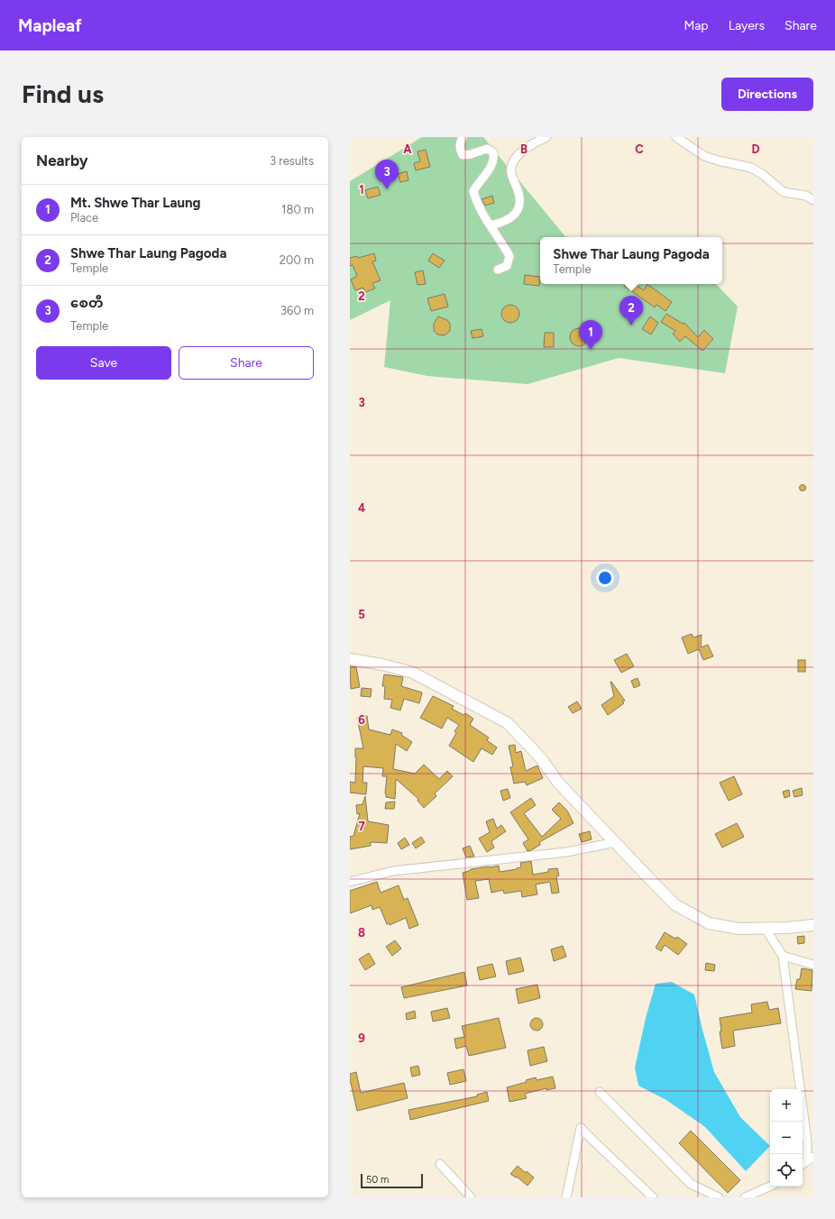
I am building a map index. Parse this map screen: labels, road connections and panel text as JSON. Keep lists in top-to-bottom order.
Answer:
{
  "scale_bar": "50 m",
  "page": {
    "header": "Mapleaf",
    "nav": ["Map", "Layers", "Share"],
    "buttons": [
      "Directions",
      ["Save", "Share"]
    ],
    "title": "Find us",
    "heading": ["Nearby", "3 results"],
    "pins": ["3", "2", "1"],
    "list": [
      {
        "mark": "1",
        "name": "Mt. Shwe Thar Laung",
        "note": "Place",
        "value": "180 m"
      },
      {
        "mark": "2",
        "name": "Shwe Thar Laung Pagoda",
        "note": "Temple",
        "value": "200 m"
      },
      {
        "mark": "3",
        "name": "စေတီ",
        "note": "Temple",
        "value": "360 m"
      }
    ],
    "popup": ["Shwe Thar Laung Pagoda", "Temple"],
    "map_buttons": ["+", "−"],
    "scale": "50 m"
  },
  "grid": {
    "columns": [
      "A",
      "B",
      "C",
      "D"
    ],
    "rows": [
      "1",
      "2",
      "3",
      "4",
      "5",
      "6",
      "7",
      "8",
      "9"
    ]
  }
}
